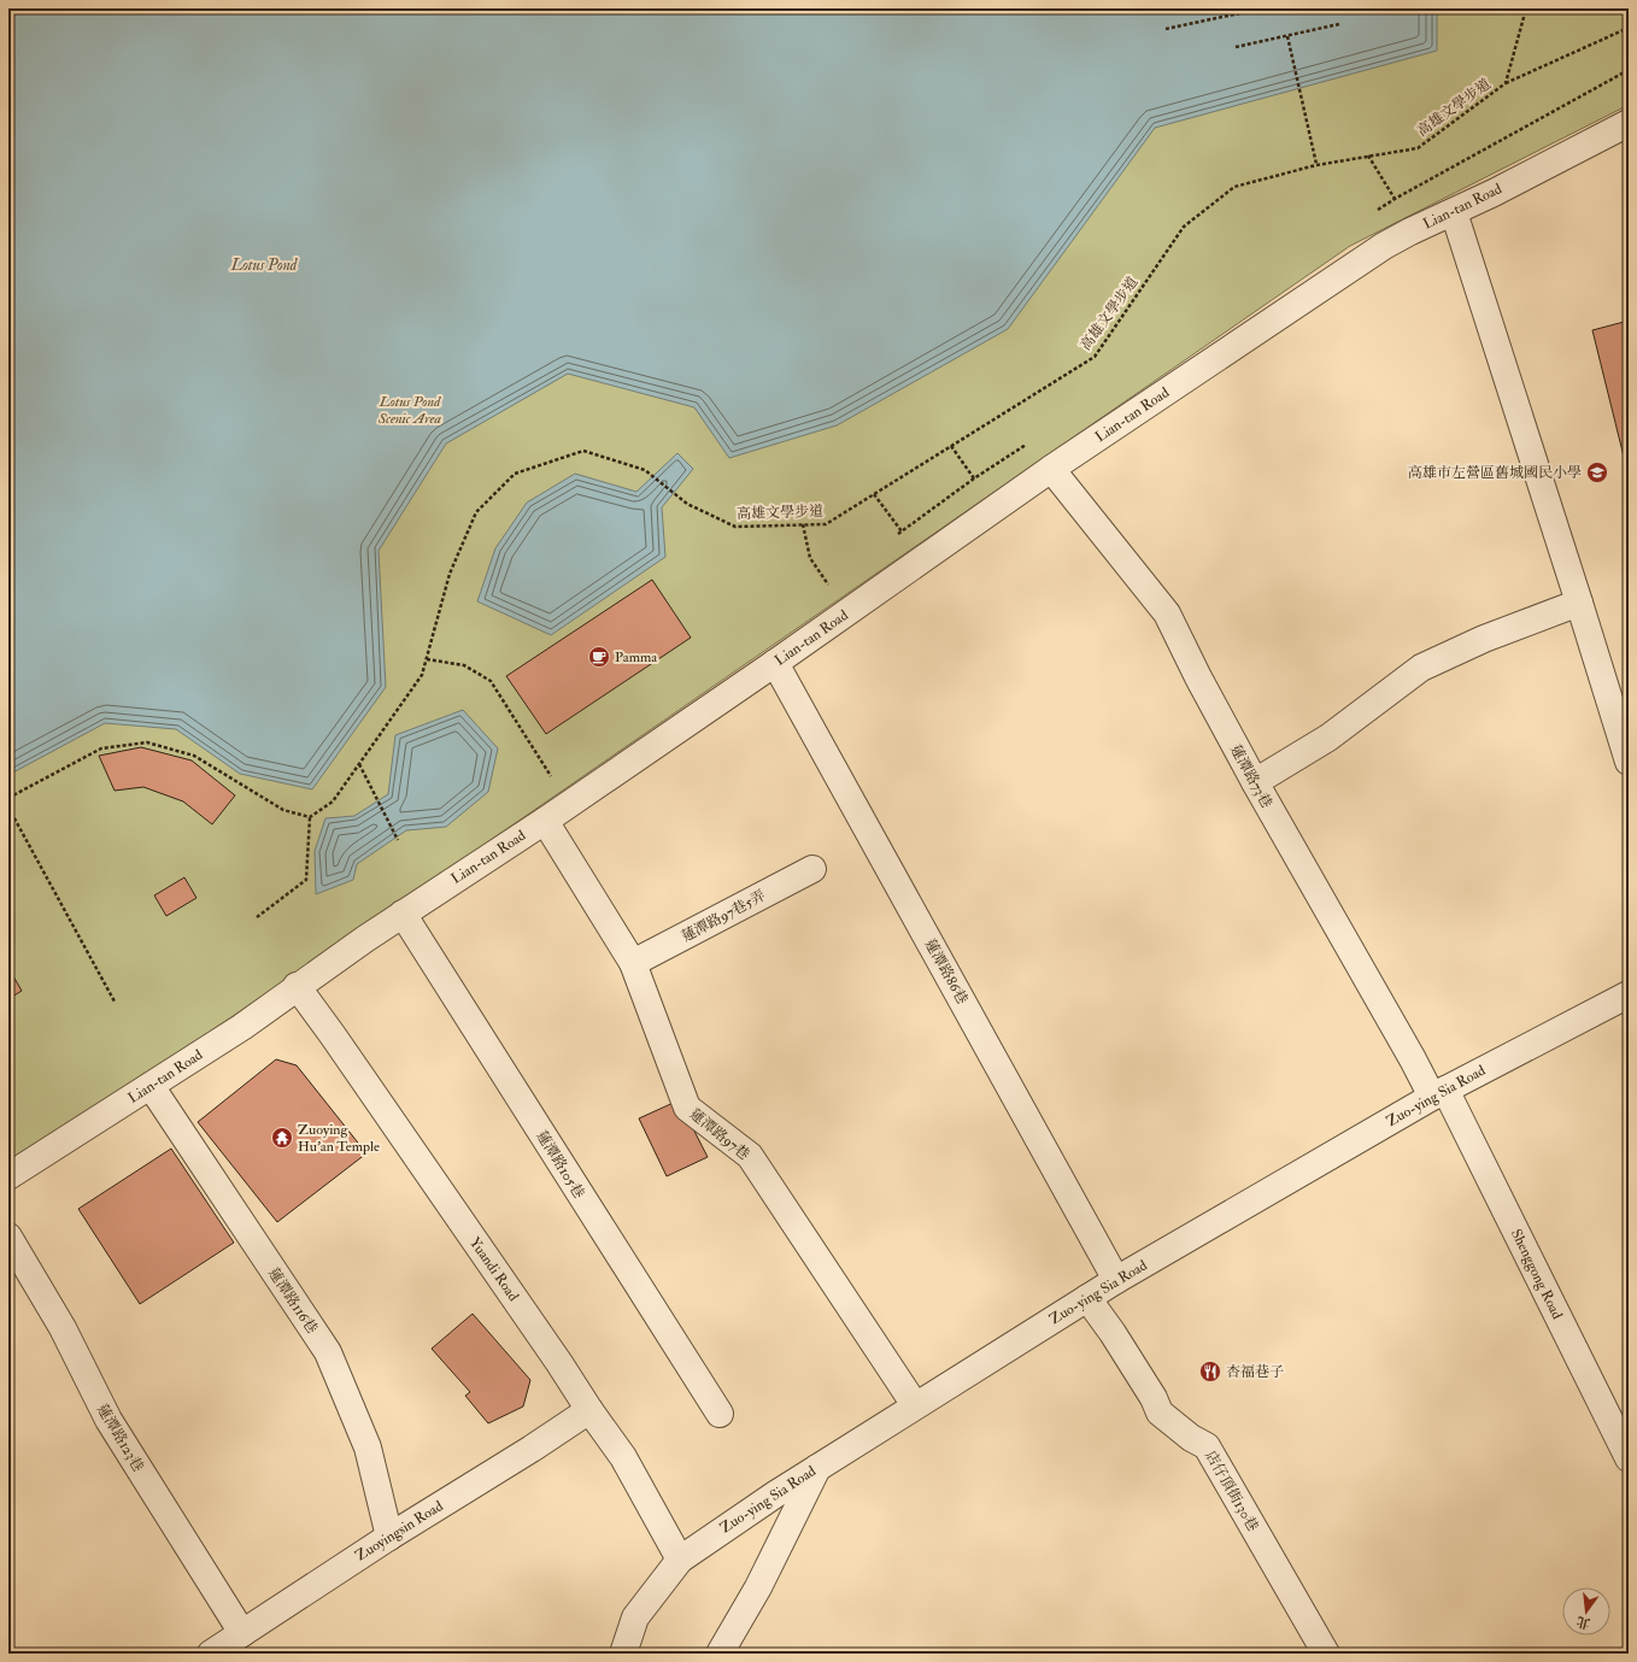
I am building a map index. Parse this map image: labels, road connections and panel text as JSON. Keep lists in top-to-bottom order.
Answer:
{
  "streets": {
    "street": [
      "Lian-tan Road",
      "蓮潭路73巷",
      "蓮潭路97巷5弄",
      "蓮潭路86巷",
      "Zuo-ying Sia Road",
      "蓮潭路97巷",
      "蓮潭路105巷",
      "Yuandi Road",
      "Shenggong Road",
      "蓮潭路116巷",
      "蓮潭路123巷",
      "店仔頂街130巷",
      "Zuoyingsin Road"
    ],
    "path": ["高雄文學步道"]
  },
  "crossings": [
    ["Lian-tan Road", "蓮潭路73巷"],
    ["Lian-tan Road", "蓮潭路86巷"],
    ["Lian-tan Road", "蓮潭路97巷"],
    ["Lian-tan Road", "蓮潭路105巷"],
    ["Lian-tan Road", "Yuandi Road"],
    ["Lian-tan Road", "蓮潭路116巷"],
    ["蓮潭路73巷", "Zuo-ying Sia Road"],
    ["蓮潭路73巷", "Shenggong Road"],
    ["蓮潭路97巷5弄", "蓮潭路97巷"],
    ["蓮潭路86巷", "Zuo-ying Sia Road"],
    ["Zuo-ying Sia Road", "蓮潭路97巷"],
    ["Zuo-ying Sia Road", "Yuandi Road"],
    ["Zuo-ying Sia Road", "Shenggong Road"],
    ["Zuo-ying Sia Road", "店仔頂街130巷"],
    ["Yuandi Road", "Zuoyingsin Road"],
    ["蓮潭路116巷", "Zuoyingsin Road"],
    ["蓮潭路123巷", "Zuoyingsin Road"]
  ],
  "water": ["Lotus Pond"],
  "parks": ["Lotus Pond Scenic Area"],
  "places": {
    "school or university": ["高雄市左營區舊城國民小學"],
    "cafe": ["Pamma"],
    "temple": ["Zuoying Hu'an Temple"],
    "restaurant": ["杏福巷子"]
  },
  "north": "bottom"
}
